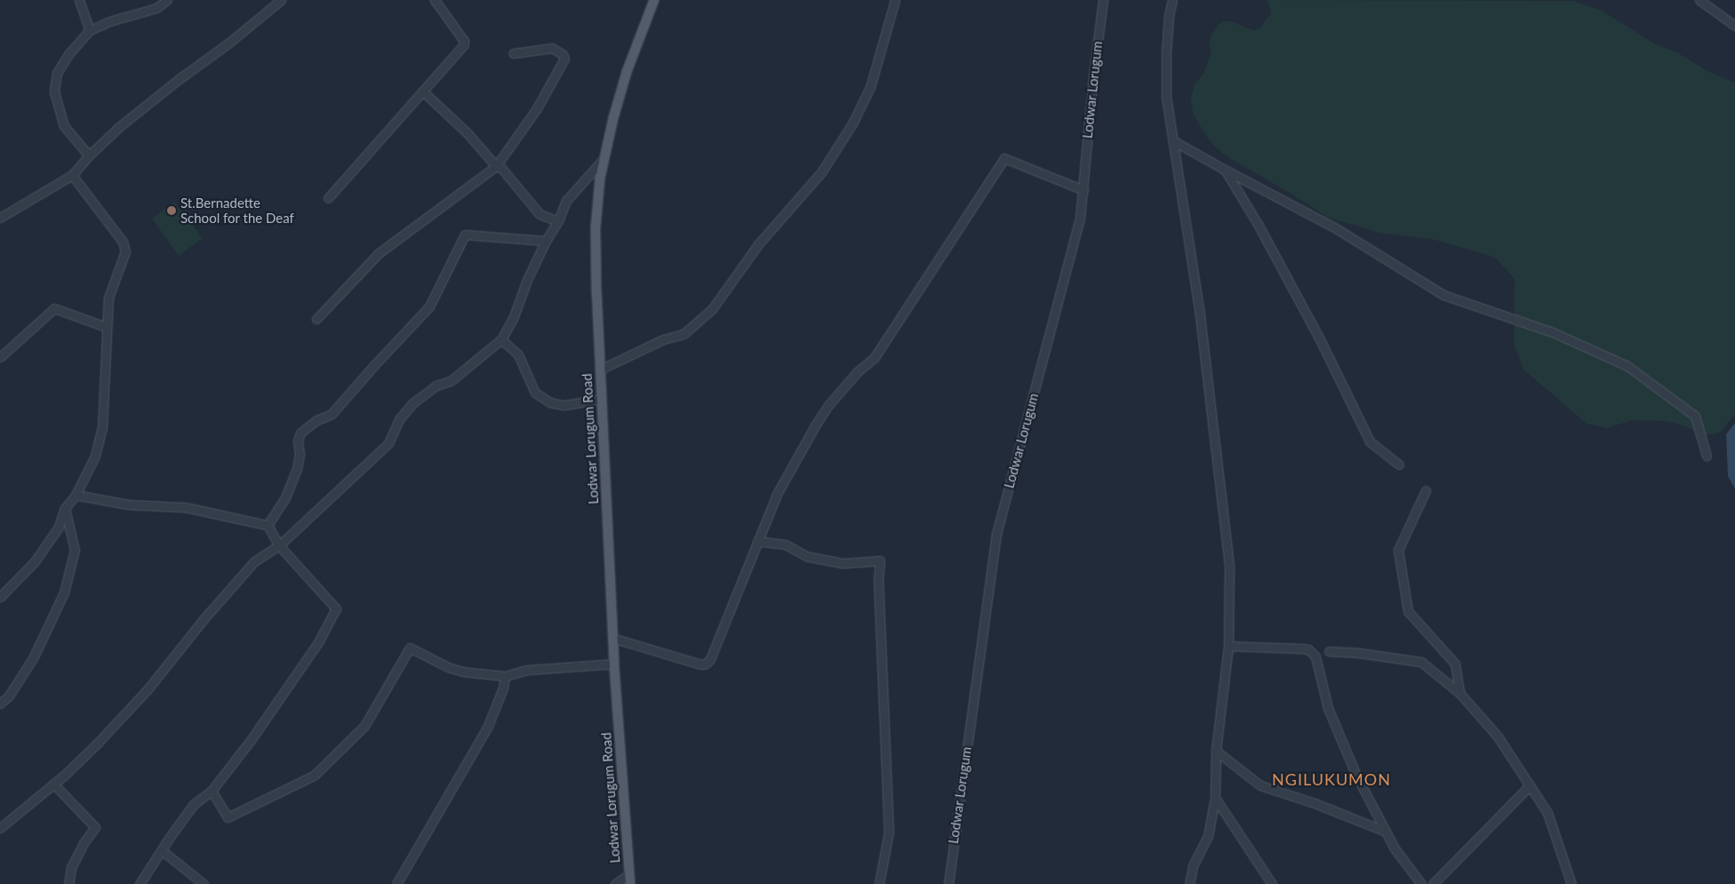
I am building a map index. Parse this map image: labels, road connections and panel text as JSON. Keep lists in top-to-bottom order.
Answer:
{
  "streets": {
    "main road": ["Lodwar Lorugum Road"],
    "street": ["Lodwar Lorugum"]
  },
  "districts": ["NGILUKUMON"],
  "places": ["St.Bernadette School for the Deaf"]
}
